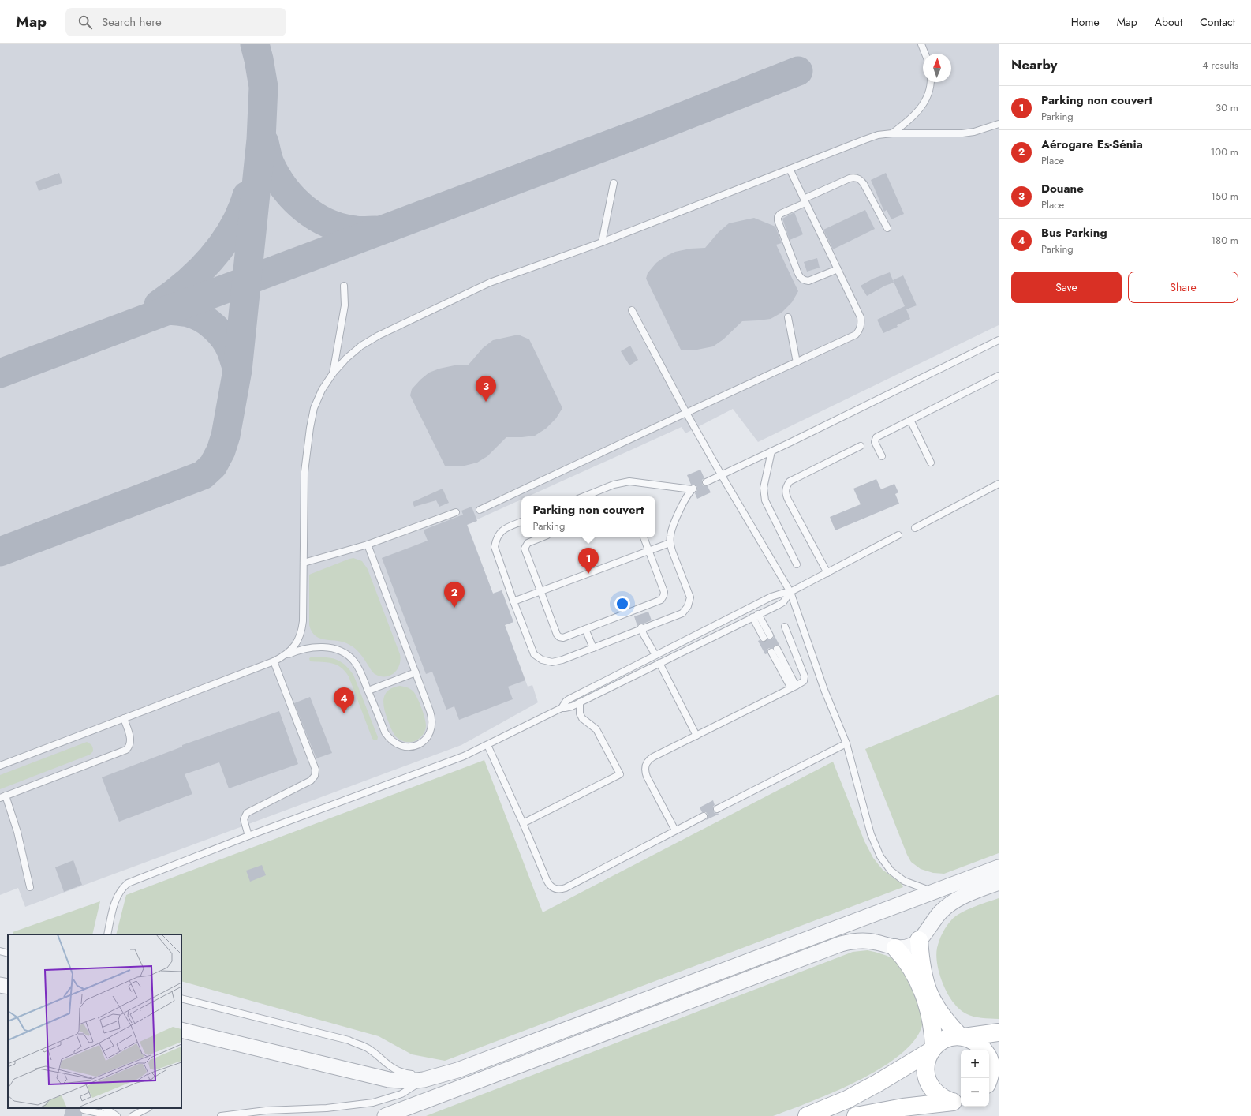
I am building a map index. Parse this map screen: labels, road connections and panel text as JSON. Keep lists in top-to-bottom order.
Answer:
{
  "north": "top",
  "page": {
    "header": "Map",
    "search": "Search here",
    "nav": [
      "Home",
      "Map",
      "About",
      "Contact"
    ],
    "heading": ["Nearby", "4 results"],
    "list": [
      {
        "mark": "1",
        "name": "Parking non couvert",
        "note": "Parking",
        "value": "30 m"
      },
      {
        "mark": "2",
        "name": "Aérogare Es-Sénia",
        "note": "Place",
        "value": "100 m"
      },
      {
        "mark": "3",
        "name": "Douane",
        "note": "Place",
        "value": "150 m"
      },
      {
        "mark": "4",
        "name": "Bus Parking",
        "note": "Parking",
        "value": "180 m"
      }
    ],
    "buttons": ["Save", "Share"],
    "pins": [
      "3",
      "1",
      "2",
      "4"
    ],
    "popup": ["Parking non couvert", "Parking"],
    "map_buttons": ["+", "−"]
  }
}
